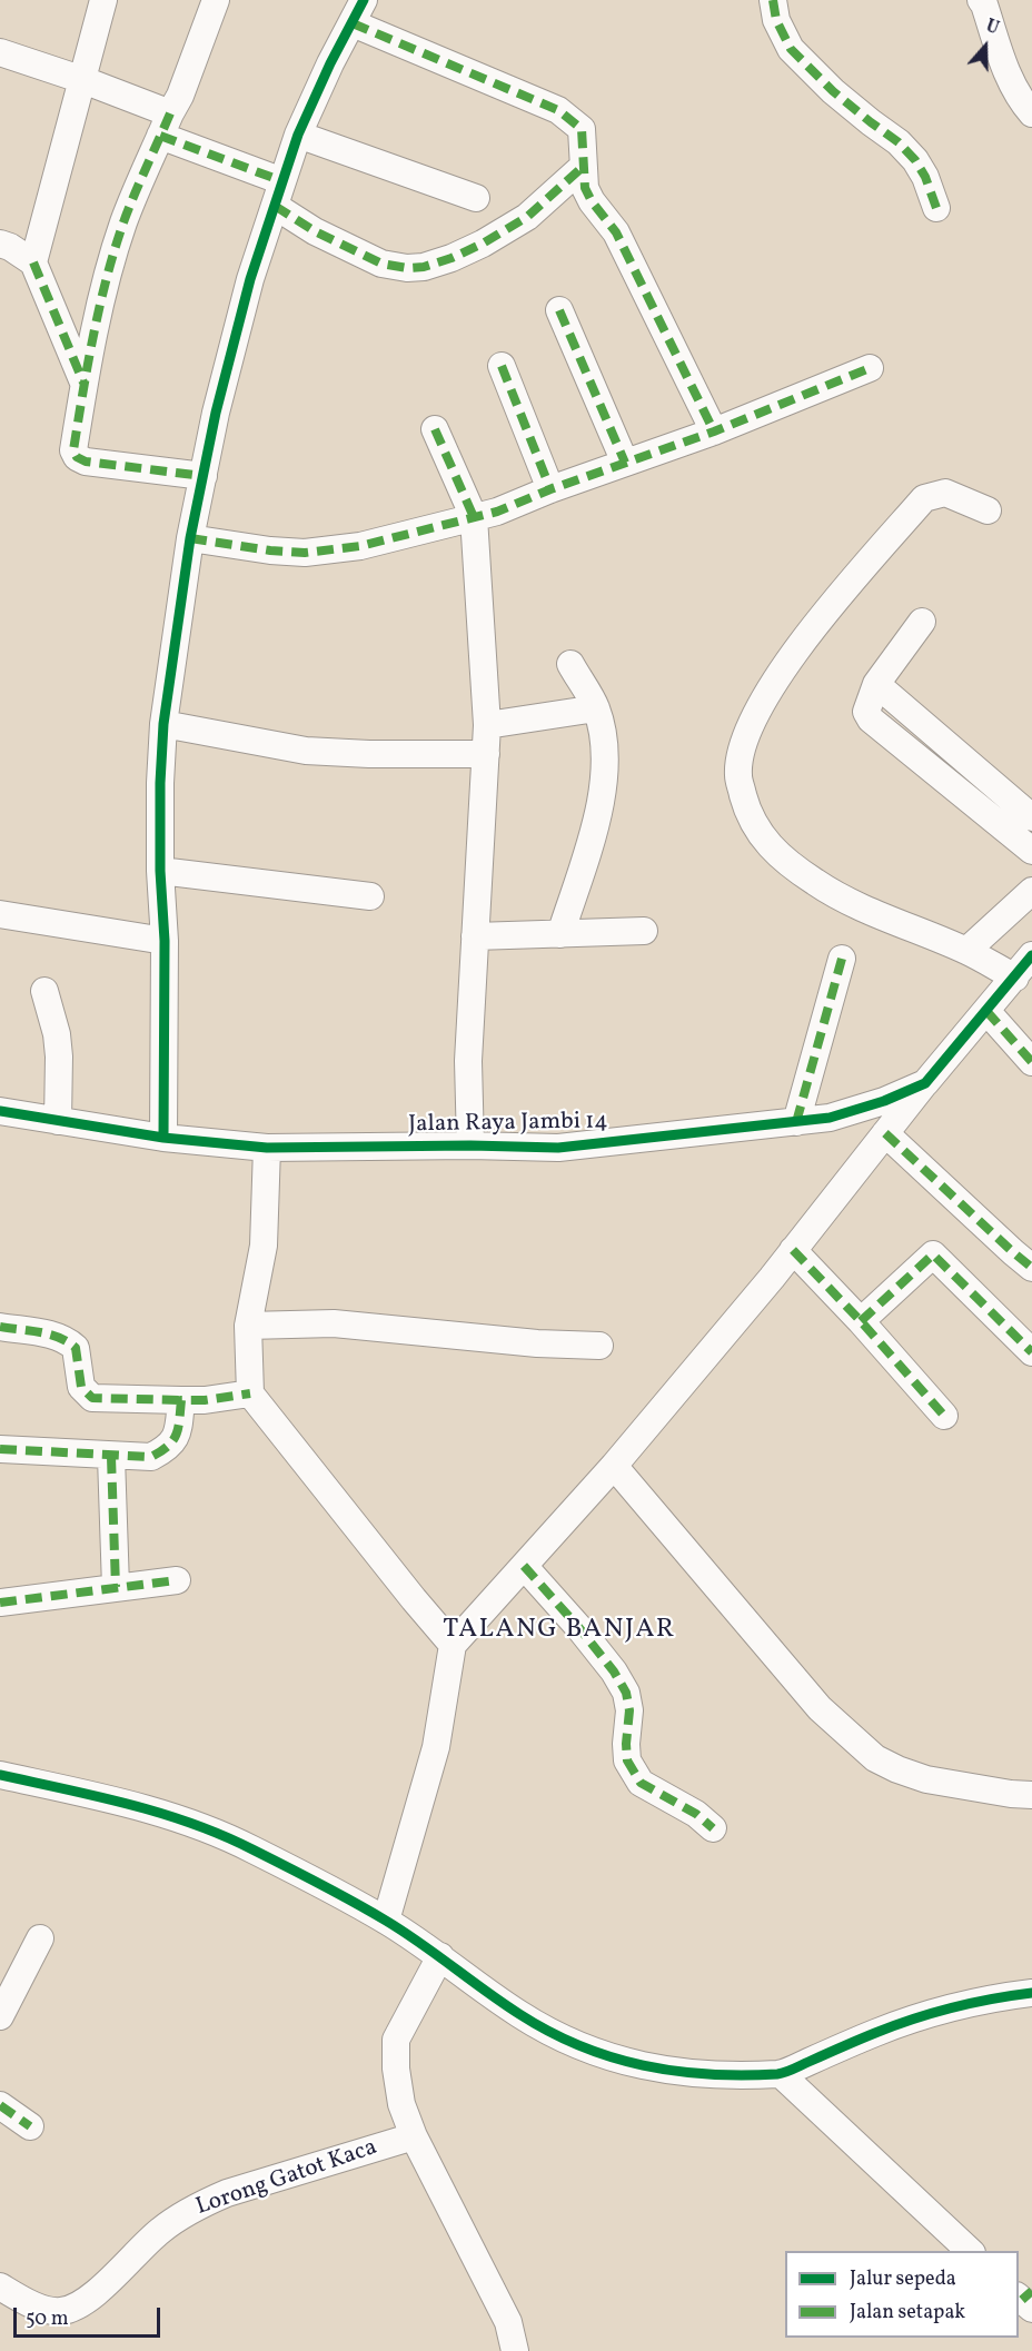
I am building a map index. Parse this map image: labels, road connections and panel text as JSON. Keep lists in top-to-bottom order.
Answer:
{
  "streets": {
    "street": ["Jalan Raya Jambi 14", "Lorong Gatot Kaca"]
  },
  "districts": ["TALANG BANJAR"],
  "legend": ["Jalur sepeda", "Jalan setapak"],
  "scale_bar": "50 m",
  "north": "top"
}
